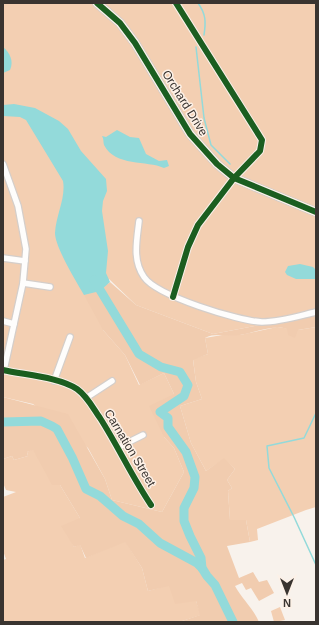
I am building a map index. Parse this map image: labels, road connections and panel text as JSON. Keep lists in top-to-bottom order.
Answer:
{
  "streets": {
    "street": ["Orchard Drive", "Carnation Street"]
  },
  "north": "bottom"
}
